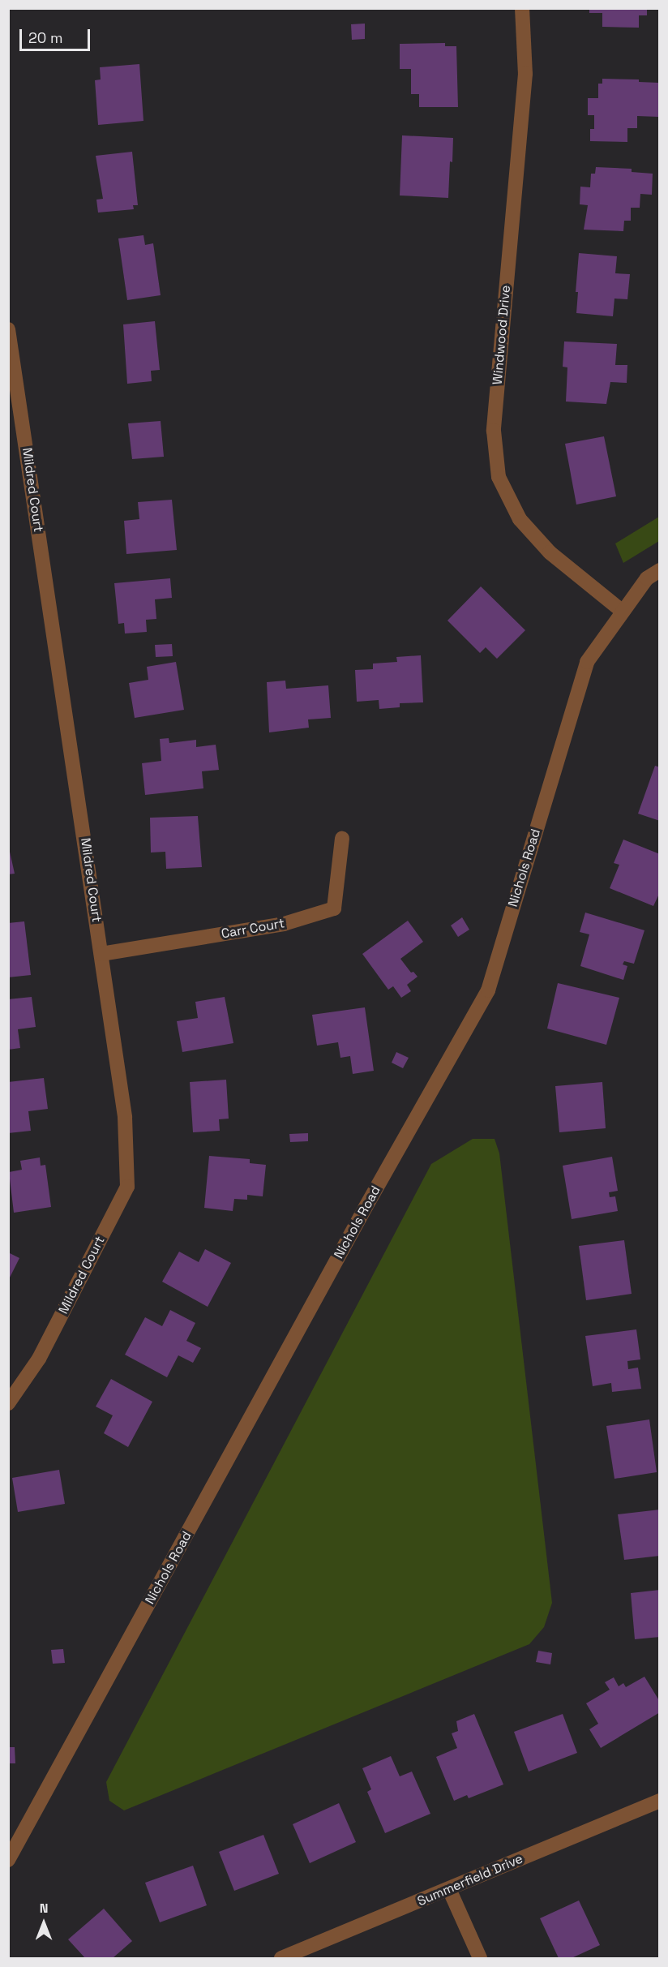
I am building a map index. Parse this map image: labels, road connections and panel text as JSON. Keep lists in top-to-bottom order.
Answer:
{
  "streets": {
    "street": [
      "Windwood Drive",
      "Mildred Court",
      "Nichols Road",
      "Carr Court",
      "Summerfield Drive"
    ]
  },
  "crossings": [
    ["Windwood Drive", "Nichols Road"],
    ["Mildred Court", "Carr Court"]
  ],
  "scale_bar": "20 m",
  "north": "top"
}
